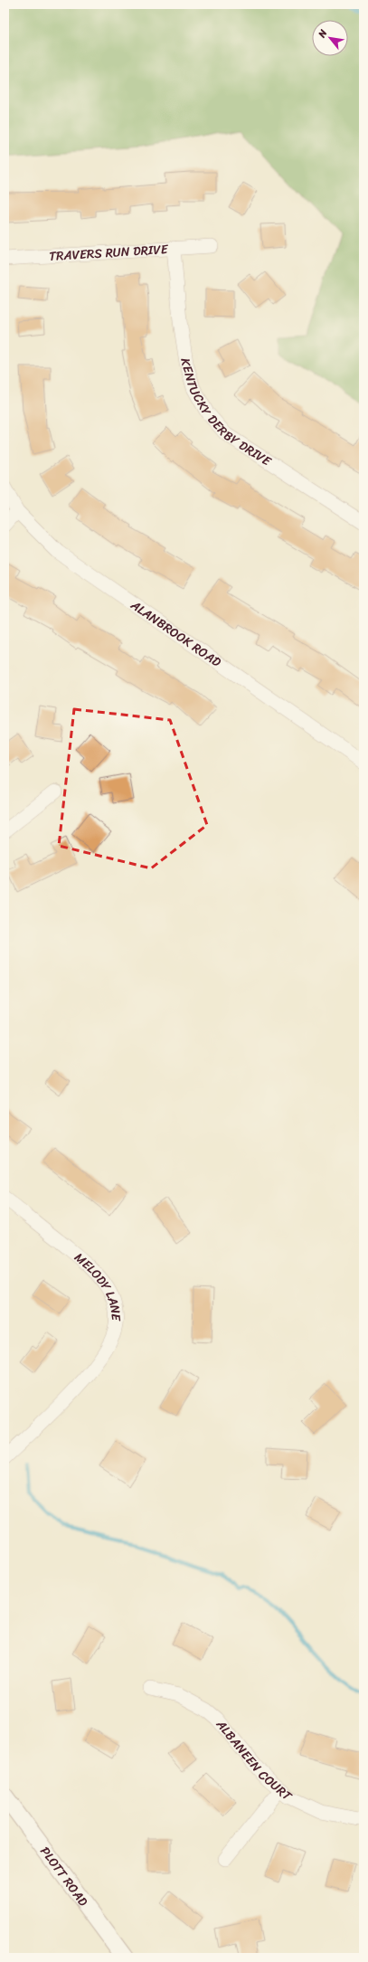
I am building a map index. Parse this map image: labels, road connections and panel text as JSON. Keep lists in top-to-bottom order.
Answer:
{
  "streets": {
    "street": [
      "TRAVERS RUN DRIVE",
      "KENTUCKY DERBY DRIVE",
      "ALANBROOK ROAD",
      "MELODY LANE",
      "ALBANEEN COURT",
      "PLOTT ROAD"
    ]
  },
  "crossings": [
    ["TRAVERS RUN DRIVE", "KENTUCKY DERBY DRIVE"]
  ],
  "north": "top left"
}
